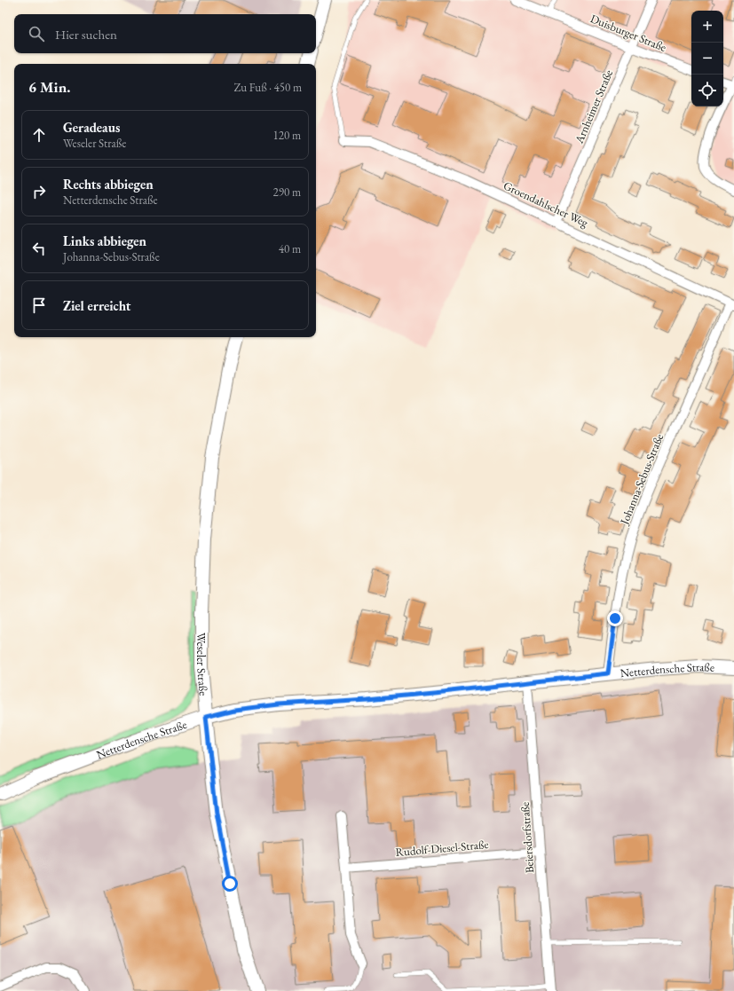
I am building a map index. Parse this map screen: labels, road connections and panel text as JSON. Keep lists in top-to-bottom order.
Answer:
{
  "streets": {
    "main road": ["Weseler Straße", "Netterdensche Straße"],
    "street": [
      "Duisburger Straße",
      "Arnheimer Straße",
      "Groendahlscher Weg",
      "Johanna-Sebus-Straße",
      "Beiersdorfstraße",
      "Rudolf-Diesel-Straße"
    ]
  },
  "crossings": [
    ["Duisburger Straße", "Arnheimer Straße"],
    ["Arnheimer Straße", "Groendahlscher Weg"],
    ["Groendahlscher Weg", "Johanna-Sebus-Straße"],
    ["Johanna-Sebus-Straße", "Netterdensche Straße"],
    ["Weseler Straße", "Netterdensche Straße"],
    ["Netterdensche Straße", "Beiersdorfstraße"],
    ["Beiersdorfstraße", "Rudolf-Diesel-Straße"]
  ],
  "page": {
    "map_buttons": ["+", "−"],
    "search": "Hier suchen",
    "heading": ["6 Min.", "Zu Fuß · 450 m"],
    "list": [
      ["Geradeaus", "Weseler Straße", "120 m"],
      ["Rechts abbiegen", "Netterdensche Straße", "290 m"],
      ["Links abbiegen", "Johanna-Sebus-Straße", "40 m"],
      "Ziel erreicht"
    ]
  }
}
